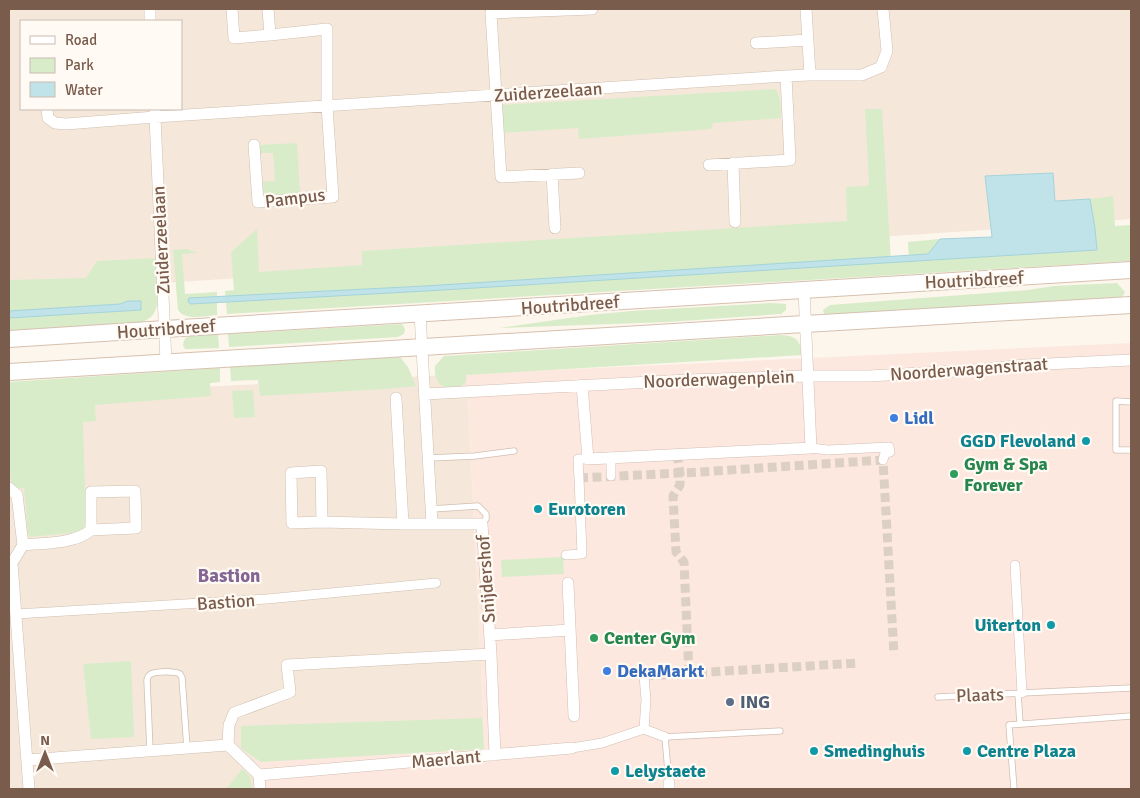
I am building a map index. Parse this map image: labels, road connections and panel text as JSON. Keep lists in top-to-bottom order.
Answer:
{
  "streets": {
    "main road": ["Houtribdreef"],
    "street": [
      "Zuiderzeelaan",
      "Pampus",
      "Noorderwagenstraat",
      "Noorderwagenplein",
      "Snijdershof",
      "Bastion",
      "Maerlant"
    ],
    "lane": ["Plaats"]
  },
  "crossings": [
    ["Zuiderzeelaan", "Pampus"],
    ["Zuiderzeelaan", "Houtribdreef"],
    ["Noorderwagenstraat", "Noorderwagenplein"],
    ["Snijdershof", "Maerlant"]
  ],
  "districts": ["Bastion"],
  "places": [
    "Lidl",
    "GGD Flevoland",
    "Gym & Spa Forever",
    "Eurotoren",
    "Uiterton",
    "Center Gym",
    "DekaMarkt",
    "ING",
    "Smedinghuis",
    "Centre Plaza",
    "Lelystaete"
  ],
  "legend": ["Road", "Park", "Water"],
  "north": "top"
}
